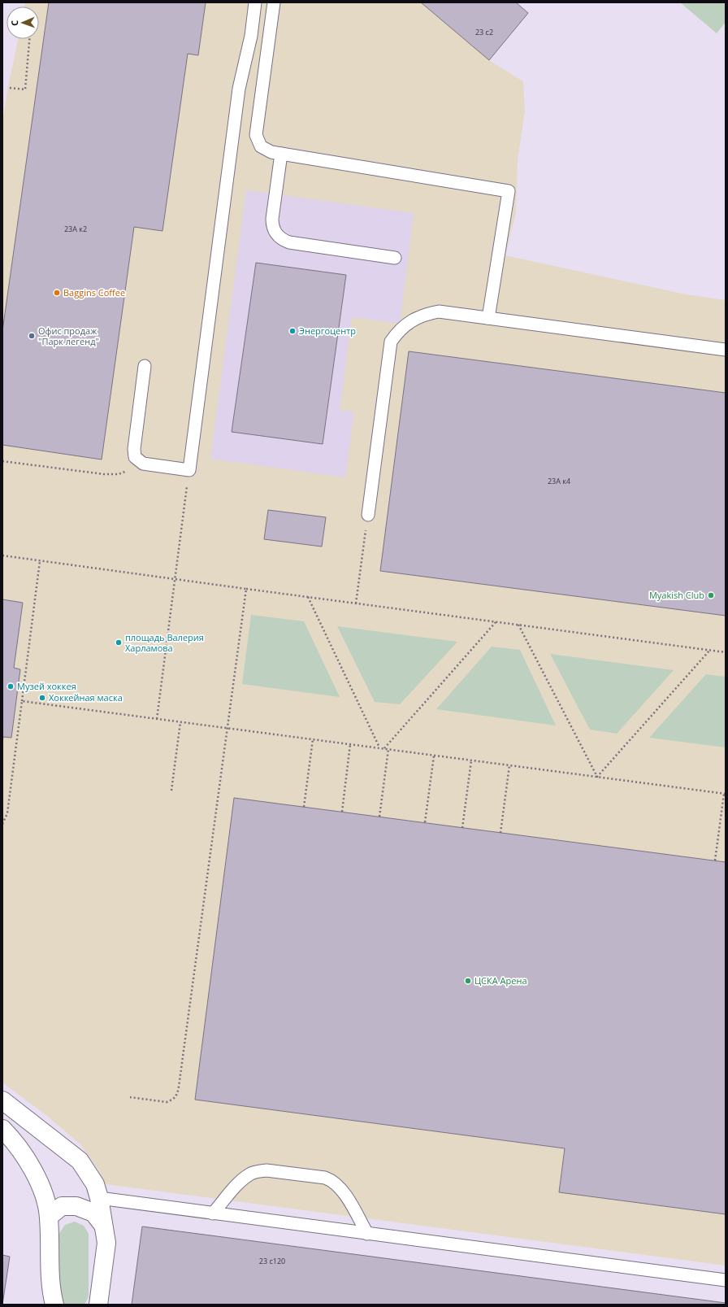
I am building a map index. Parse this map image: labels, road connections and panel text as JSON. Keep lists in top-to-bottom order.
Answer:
{
  "places": [
    "Baggins Coffee",
    "Энергоцентр",
    "Офис продаж \"Парк легенд\"",
    "Myakish Club",
    "площадь Валерия Харламова",
    "Музей хоккея",
    "Хоккейная маска",
    "ЦСКА Арена"
  ],
  "house_numbers": [
    "23 с2",
    "23А к2",
    "23А к4",
    "23 с120"
  ],
  "north": "left"
}
